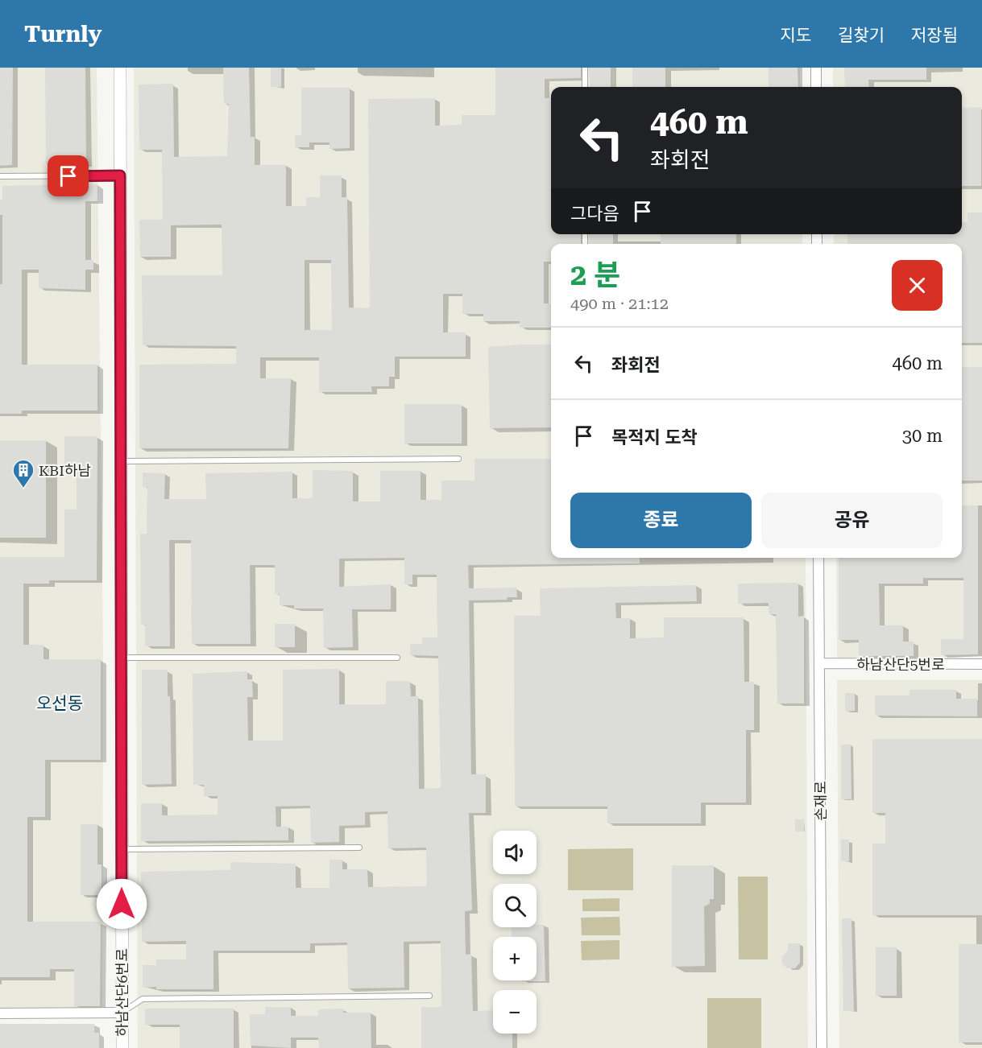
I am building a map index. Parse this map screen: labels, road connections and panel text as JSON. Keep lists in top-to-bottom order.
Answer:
{
  "streets": {
    "street": ["하남산단5번로", "손재로", "하남산단6번로"]
  },
  "crossings": [
    ["하남산단5번로", "손재로"]
  ],
  "districts": ["오선동"],
  "places": {
    "building": ["KBI하남"]
  },
  "page": {
    "header": "Turnly",
    "nav": ["지도", "길찾기", "저장됨"],
    "turn": ["460 m", "좌회전"],
    "then": "그다음",
    "heading": ["2 분", "490 m · 21:12"],
    "list": [
      {
        "name": "좌회전",
        "value": "460 m"
      },
      {
        "name": "목적지 도착",
        "value": "30 m"
      }
    ],
    "buttons": ["종료", "공유"],
    "map_buttons": ["+", "−"]
  }
}
